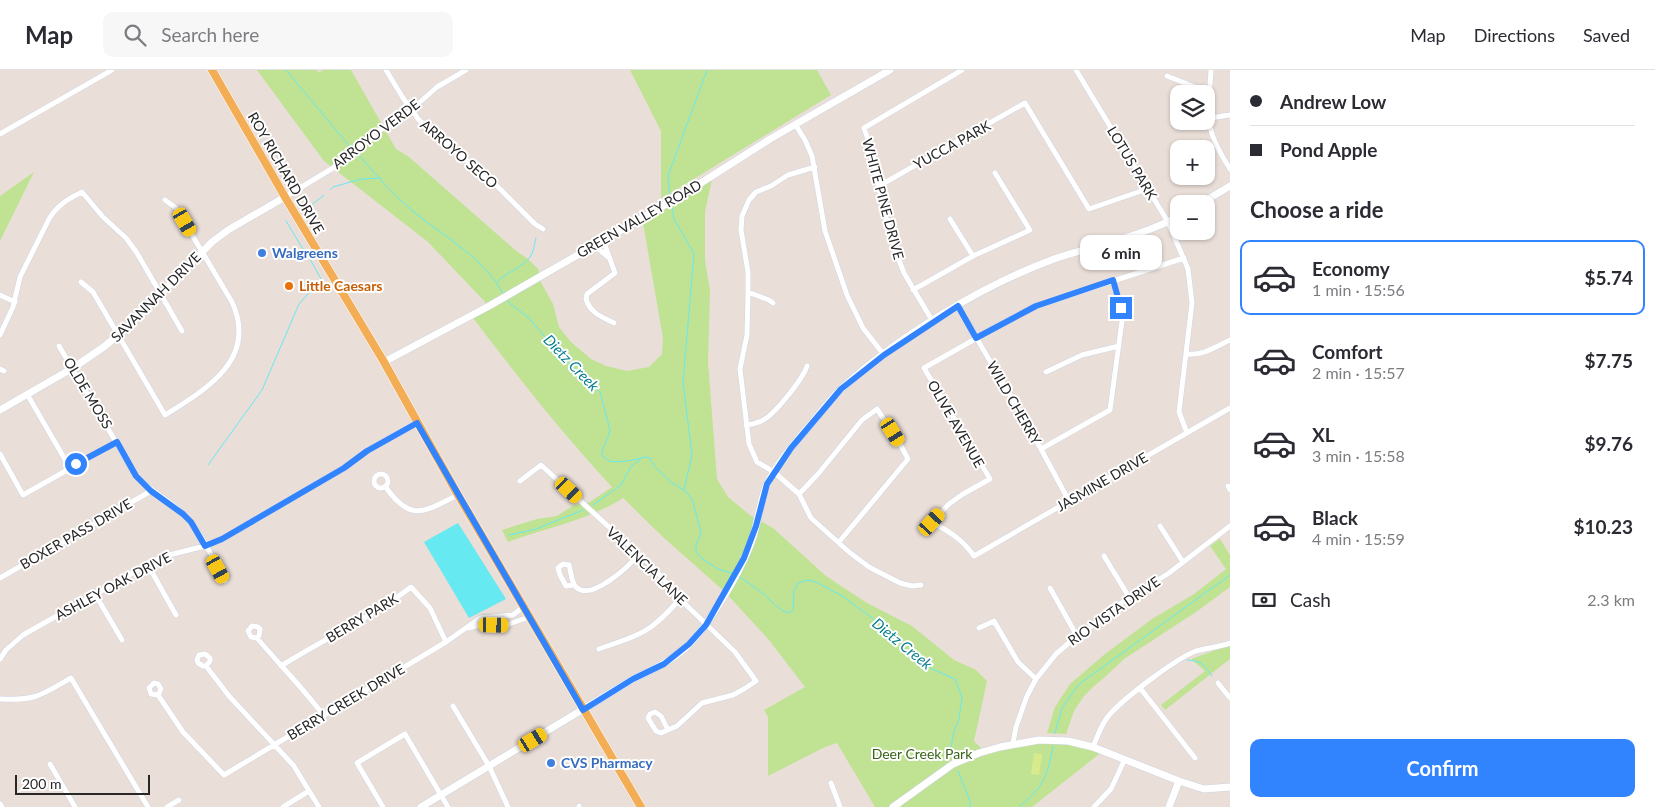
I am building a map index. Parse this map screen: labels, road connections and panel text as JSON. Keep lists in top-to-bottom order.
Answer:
{
  "streets": {
    "main road": ["ROY RICHARD DRIVE"],
    "street": [
      "ARROYO VERDE",
      "YUCCA PARK",
      "ARROYO SECO",
      "LOTUS PARK",
      "WHITE PINE DRIVE",
      "GREEN VALLEY ROAD",
      "SAVANNAH DRIVE",
      "OLDE MOSS",
      "WILD CHERRY",
      "OLIVE AVENUE",
      "JASMINE DRIVE",
      "BOXER PASS DRIVE",
      "VALENCIA LANE",
      "ASHLEY OAK DRIVE",
      "RIO VISTA DRIVE",
      "BERRY PARK",
      "BERRY CREEK DRIVE"
    ]
  },
  "crossings": [
    ["ARROYO VERDE", "ARROYO SECO"],
    ["ARROYO VERDE", "ROY RICHARD DRIVE"],
    ["ARROYO VERDE", "SAVANNAH DRIVE"],
    ["YUCCA PARK", "LOTUS PARK"],
    ["YUCCA PARK", "WHITE PINE DRIVE"],
    ["LOTUS PARK", "JASMINE DRIVE"],
    ["ROY RICHARD DRIVE", "GREEN VALLEY ROAD"],
    ["ROY RICHARD DRIVE", "SAVANNAH DRIVE"],
    ["ROY RICHARD DRIVE", "ASHLEY OAK DRIVE"],
    ["ROY RICHARD DRIVE", "BERRY CREEK DRIVE"],
    ["SAVANNAH DRIVE", "OLDE MOSS"],
    ["OLDE MOSS", "BOXER PASS DRIVE"],
    ["OLDE MOSS", "ASHLEY OAK DRIVE"],
    ["WILD CHERRY", "OLIVE AVENUE"],
    ["WILD CHERRY", "JASMINE DRIVE"],
    ["OLIVE AVENUE", "JASMINE DRIVE"],
    ["BERRY PARK", "BERRY CREEK DRIVE"]
  ],
  "water": ["Dietz Creek"],
  "parks": ["Deer Creek Park"],
  "places": ["Walgreens", "Little Caesars", "CVS Pharmacy"],
  "scale_bar": "200 m",
  "page": {
    "header": "Map",
    "search": "Search here",
    "nav": ["Map", "Directions", "Saved"],
    "banner": ["Andrew Low", "Pond Apple"],
    "map_buttons": ["+", "−"],
    "heading": "Choose a ride",
    "bubble": "6 min",
    "list": [
      {
        "name": "Economy",
        "note": "1 min · 15:56",
        "value": "$5.74"
      },
      {
        "name": "Comfort",
        "note": "2 min · 15:57",
        "value": "$7.75"
      },
      {
        "name": "XL",
        "note": "3 min · 15:58",
        "value": "$9.76"
      },
      {
        "name": "Black",
        "note": "4 min · 15:59",
        "value": "$10.23"
      }
    ],
    "pay": ["Cash", "2.3 km"],
    "buttons": "Confirm",
    "scale": "200 m"
  }
}
